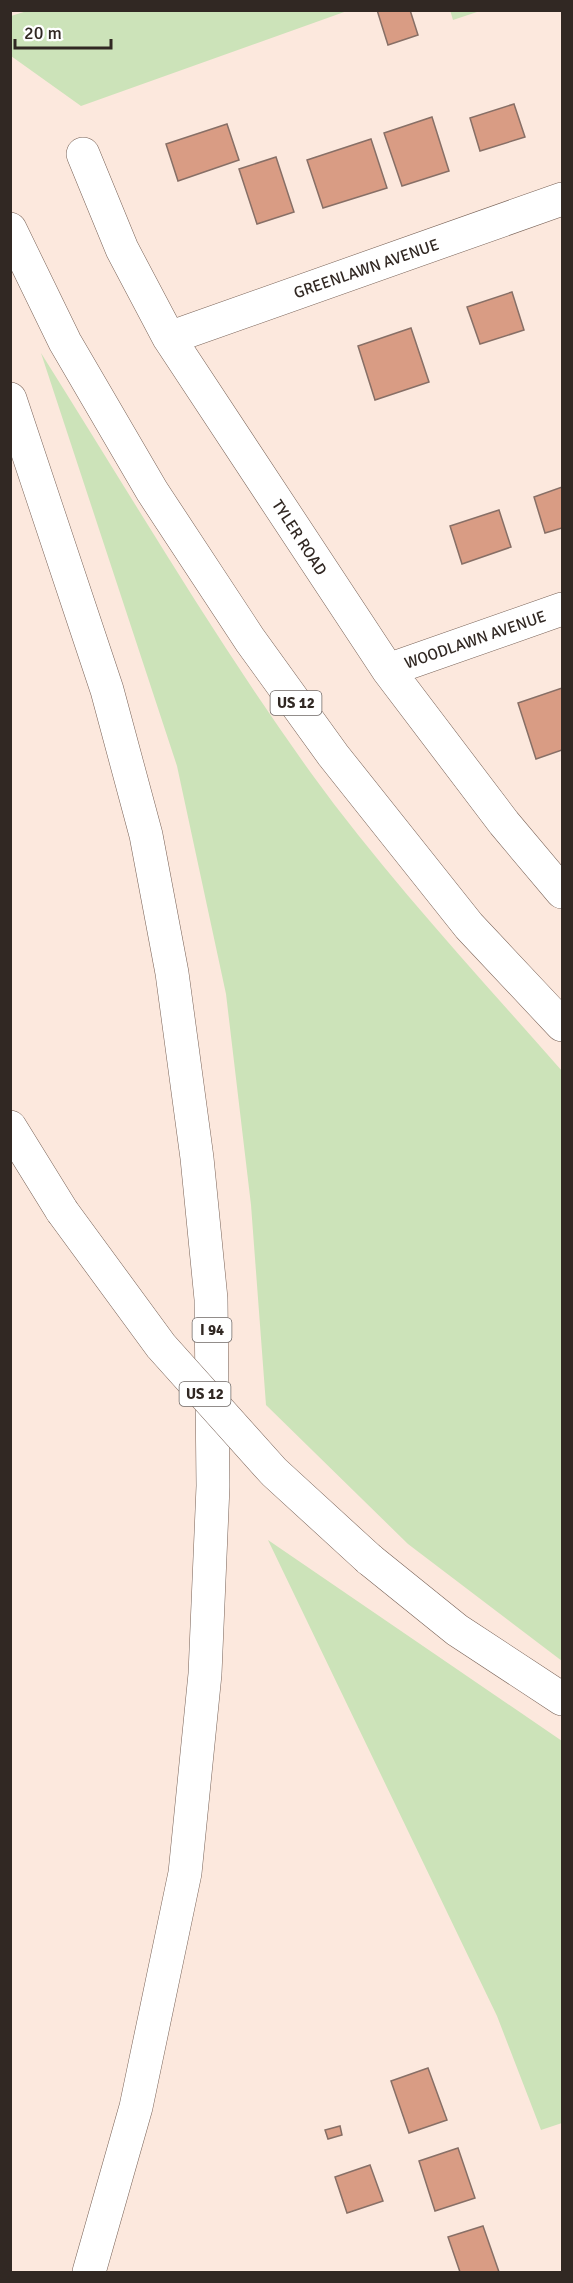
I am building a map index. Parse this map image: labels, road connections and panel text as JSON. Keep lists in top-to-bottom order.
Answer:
{
  "streets": {
    "main road": [
      "GREENLAWN AVENUE",
      "TYLER ROAD",
      "WOODLAWN AVENUE",
      "US 12",
      "I 94"
    ]
  },
  "crossings": [
    ["GREENLAWN AVENUE", "TYLER ROAD"],
    ["TYLER ROAD", "WOODLAWN AVENUE"]
  ],
  "scale_bar": "20 m"
}
